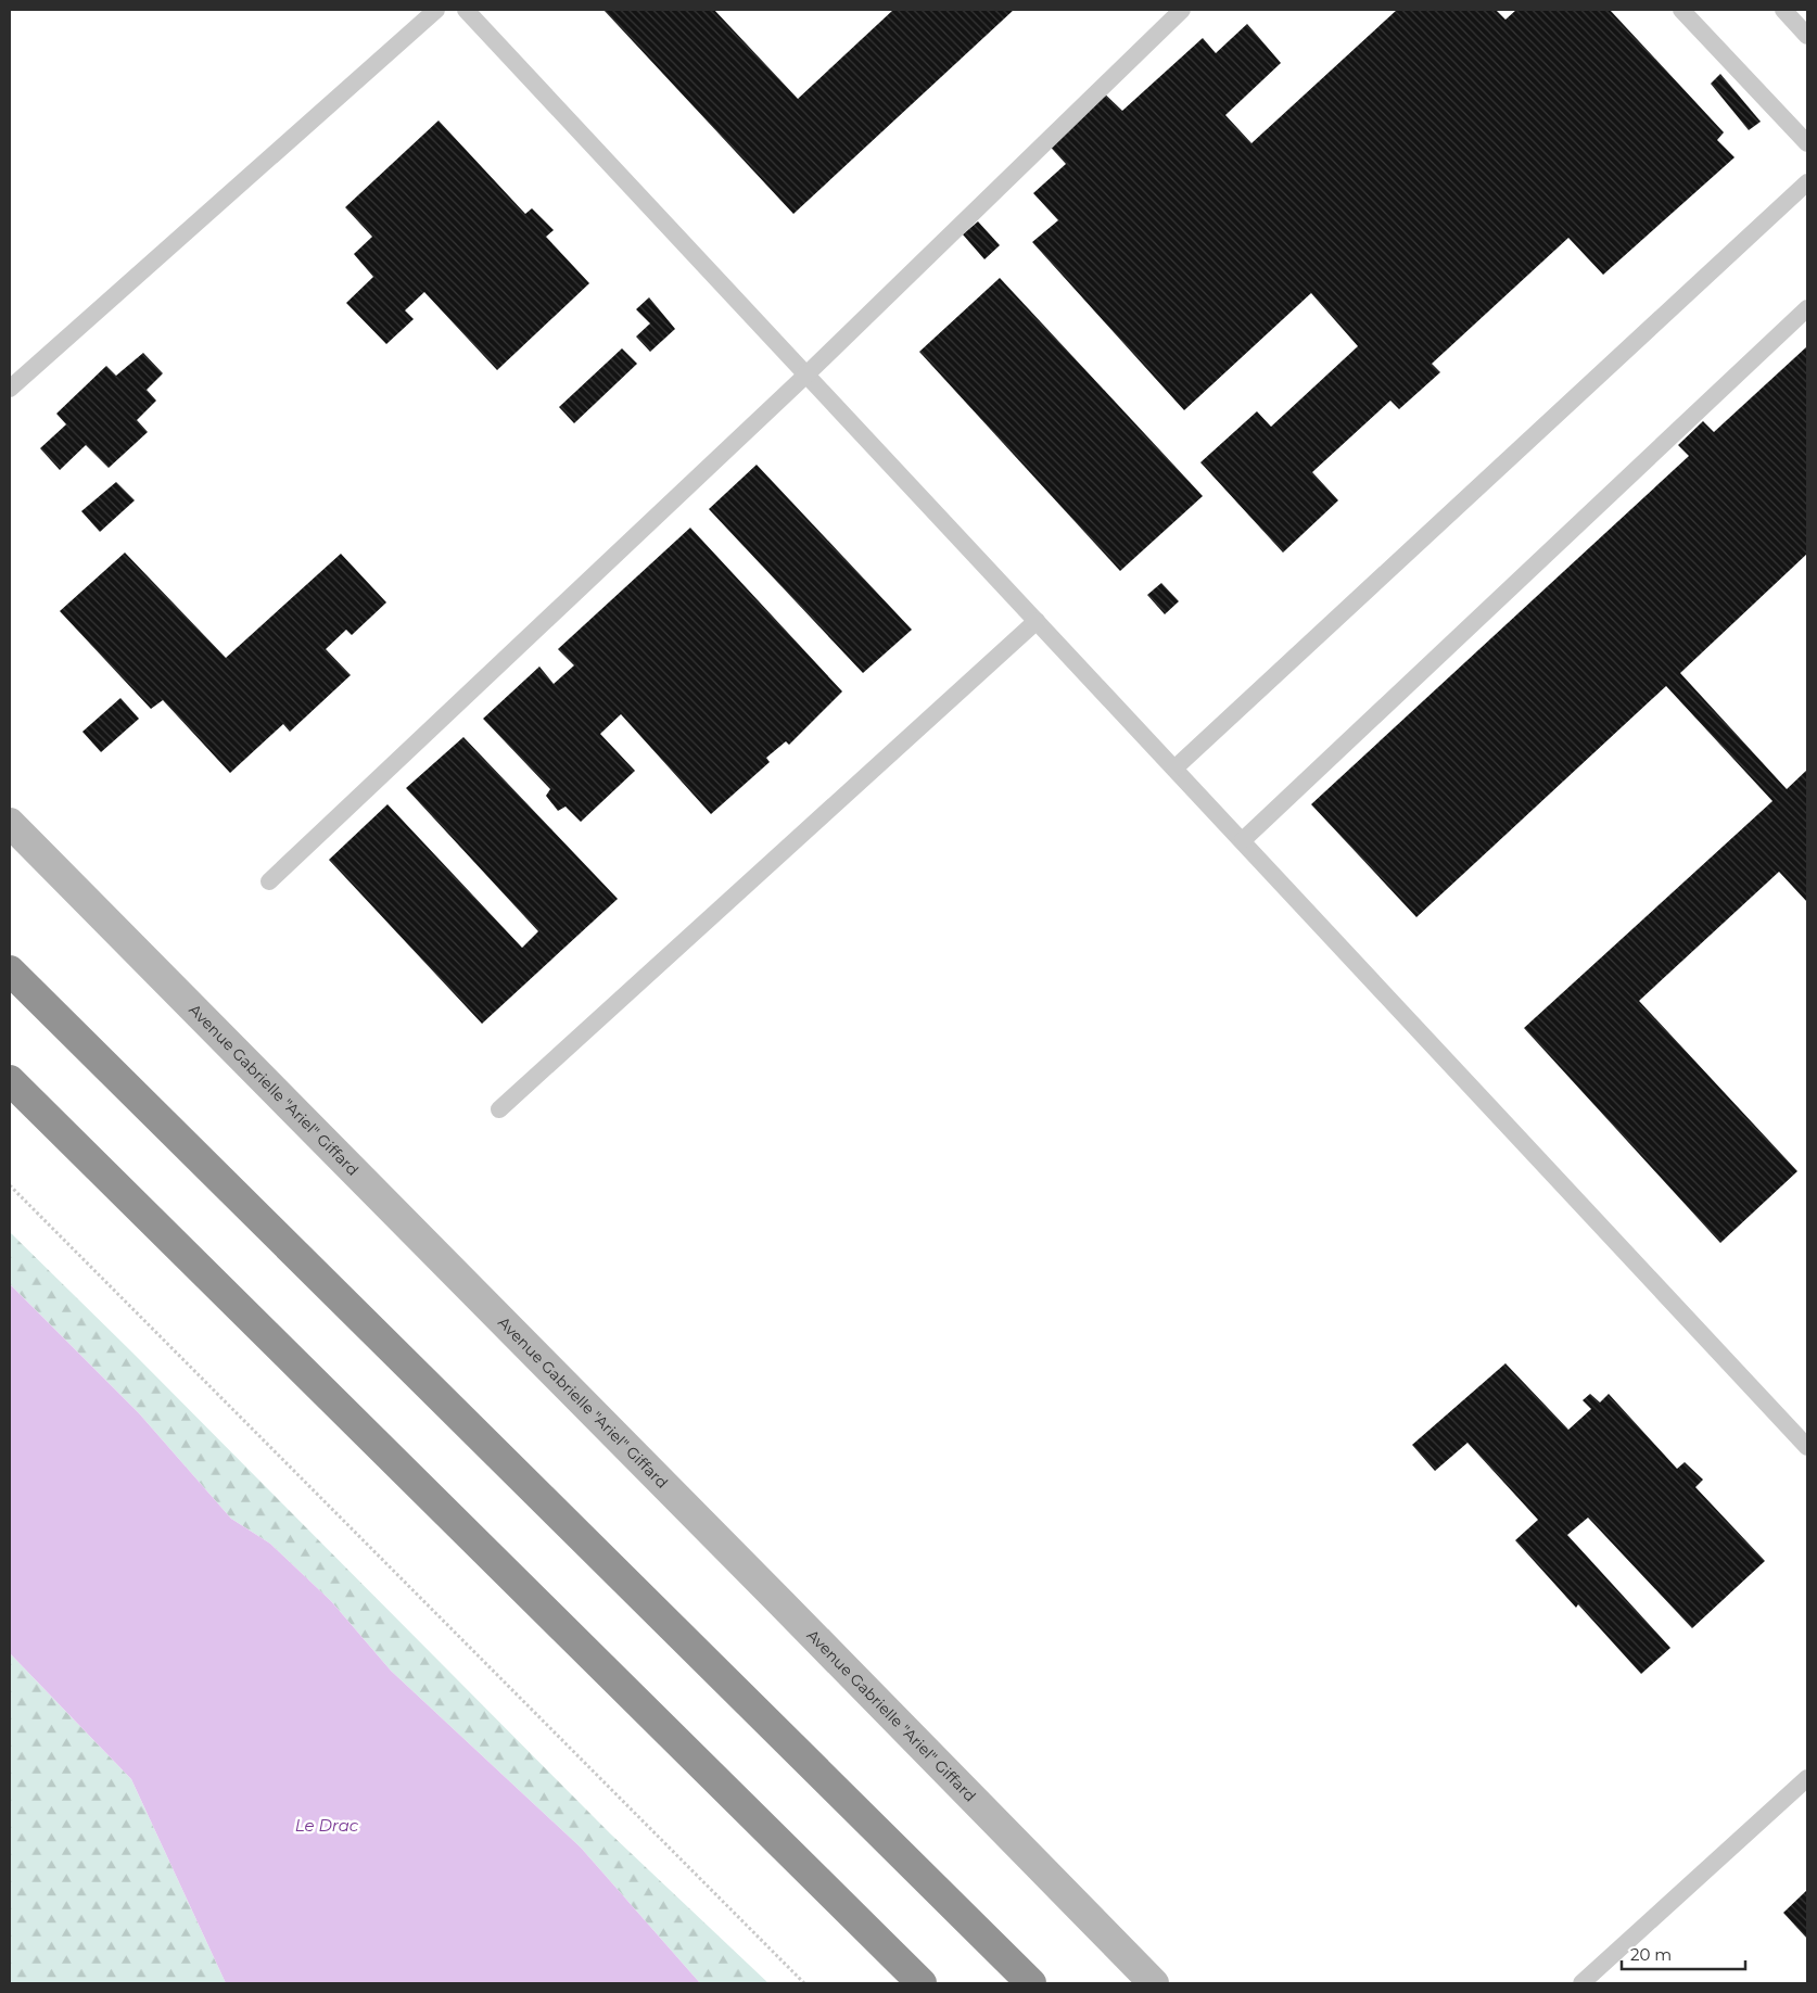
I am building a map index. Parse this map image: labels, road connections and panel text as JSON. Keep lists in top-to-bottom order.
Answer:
{
  "streets": {
    "street": ["Avenue Gabrielle \"Ariel\" Giffard"]
  },
  "water": ["Le Drac"],
  "scale_bar": "20 m"
}
